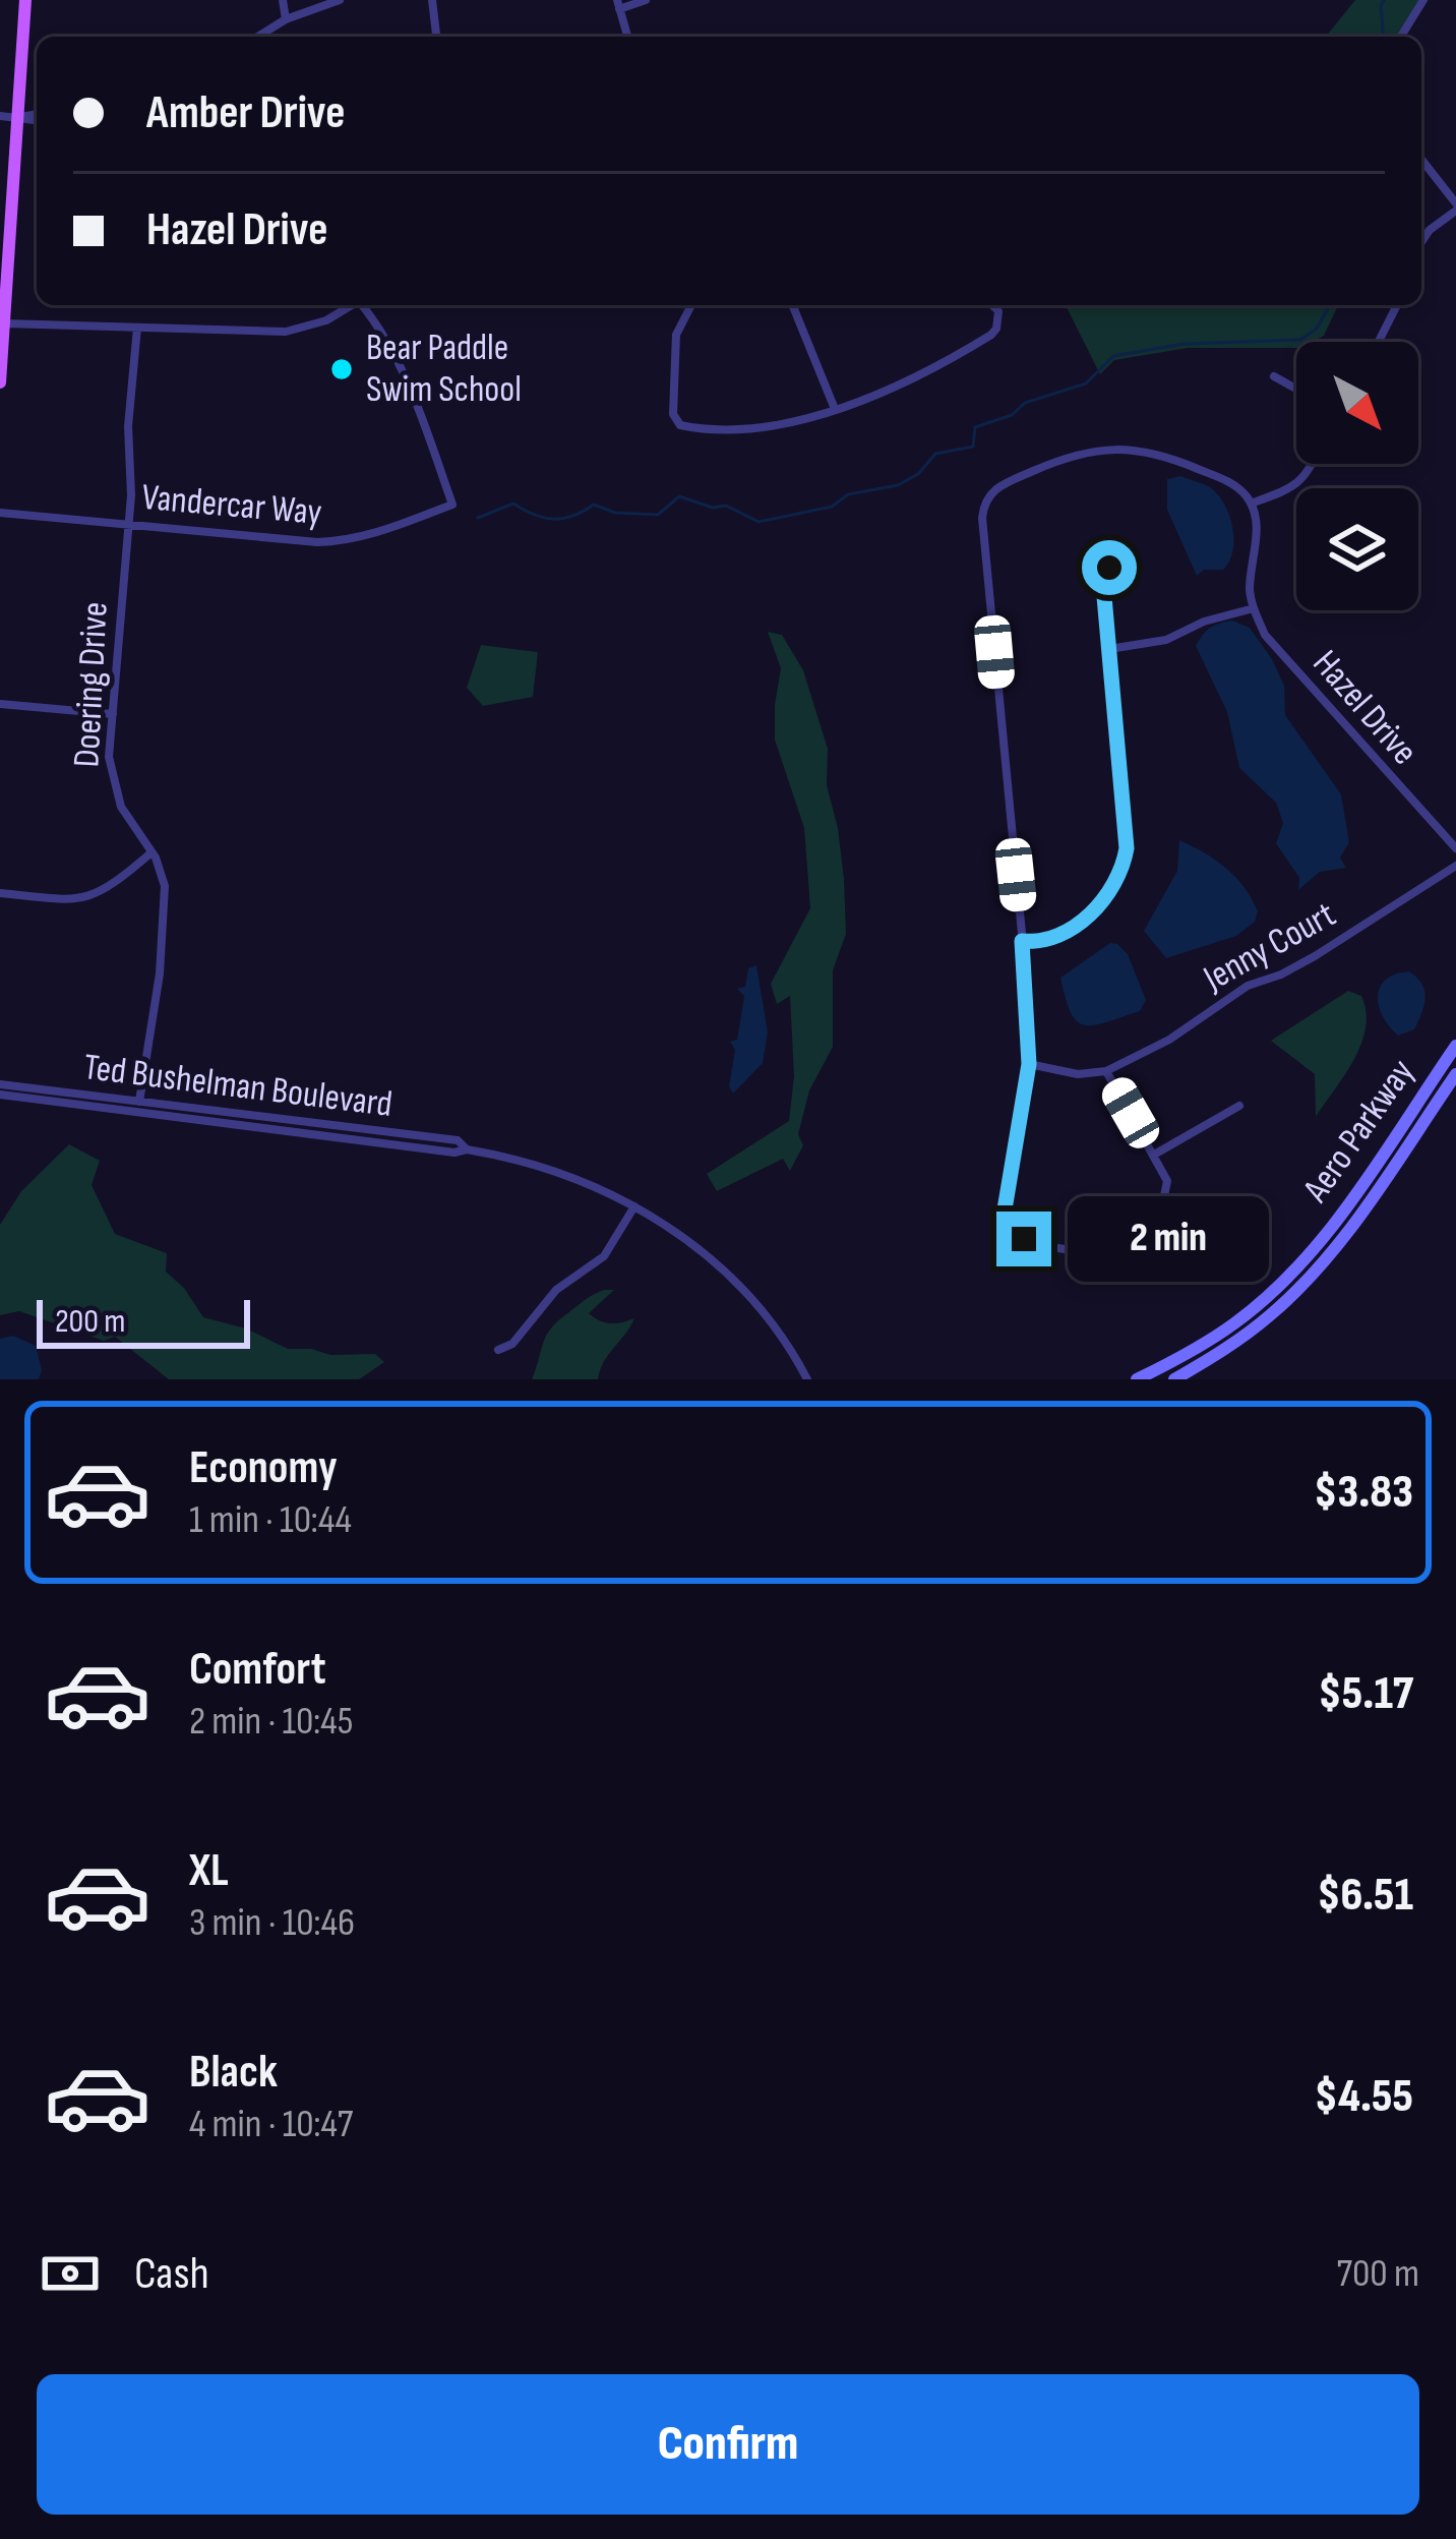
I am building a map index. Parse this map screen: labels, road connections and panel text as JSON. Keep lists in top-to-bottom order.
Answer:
{
  "streets": {
    "main road": ["Aero Parkway"],
    "street": [
      "Vandercar Way",
      "Doering Drive",
      "Hazel Drive",
      "Jenny Court",
      "Ted Bushelman Boulevard"
    ]
  },
  "crossings": [
    ["Vandercar Way", "Doering Drive"],
    ["Doering Drive", "Ted Bushelman Boulevard"]
  ],
  "places": ["Bear Paddle Swim School"],
  "scale_bar": "200 m",
  "north": "bottom right",
  "page": {
    "banner": ["Amber Drive", "Hazel Drive"],
    "bubble": "2 min",
    "scale": "200 m",
    "list": [
      {
        "name": "Economy",
        "note": "1 min · 10:44",
        "value": "$3.83"
      },
      {
        "name": "Comfort",
        "note": "2 min · 10:45",
        "value": "$5.17"
      },
      {
        "name": "XL",
        "note": "3 min · 10:46",
        "value": "$6.51"
      },
      {
        "name": "Black",
        "note": "4 min · 10:47",
        "value": "$4.55"
      }
    ],
    "pay": ["Cash", "700 m"],
    "buttons": "Confirm"
  }
}
